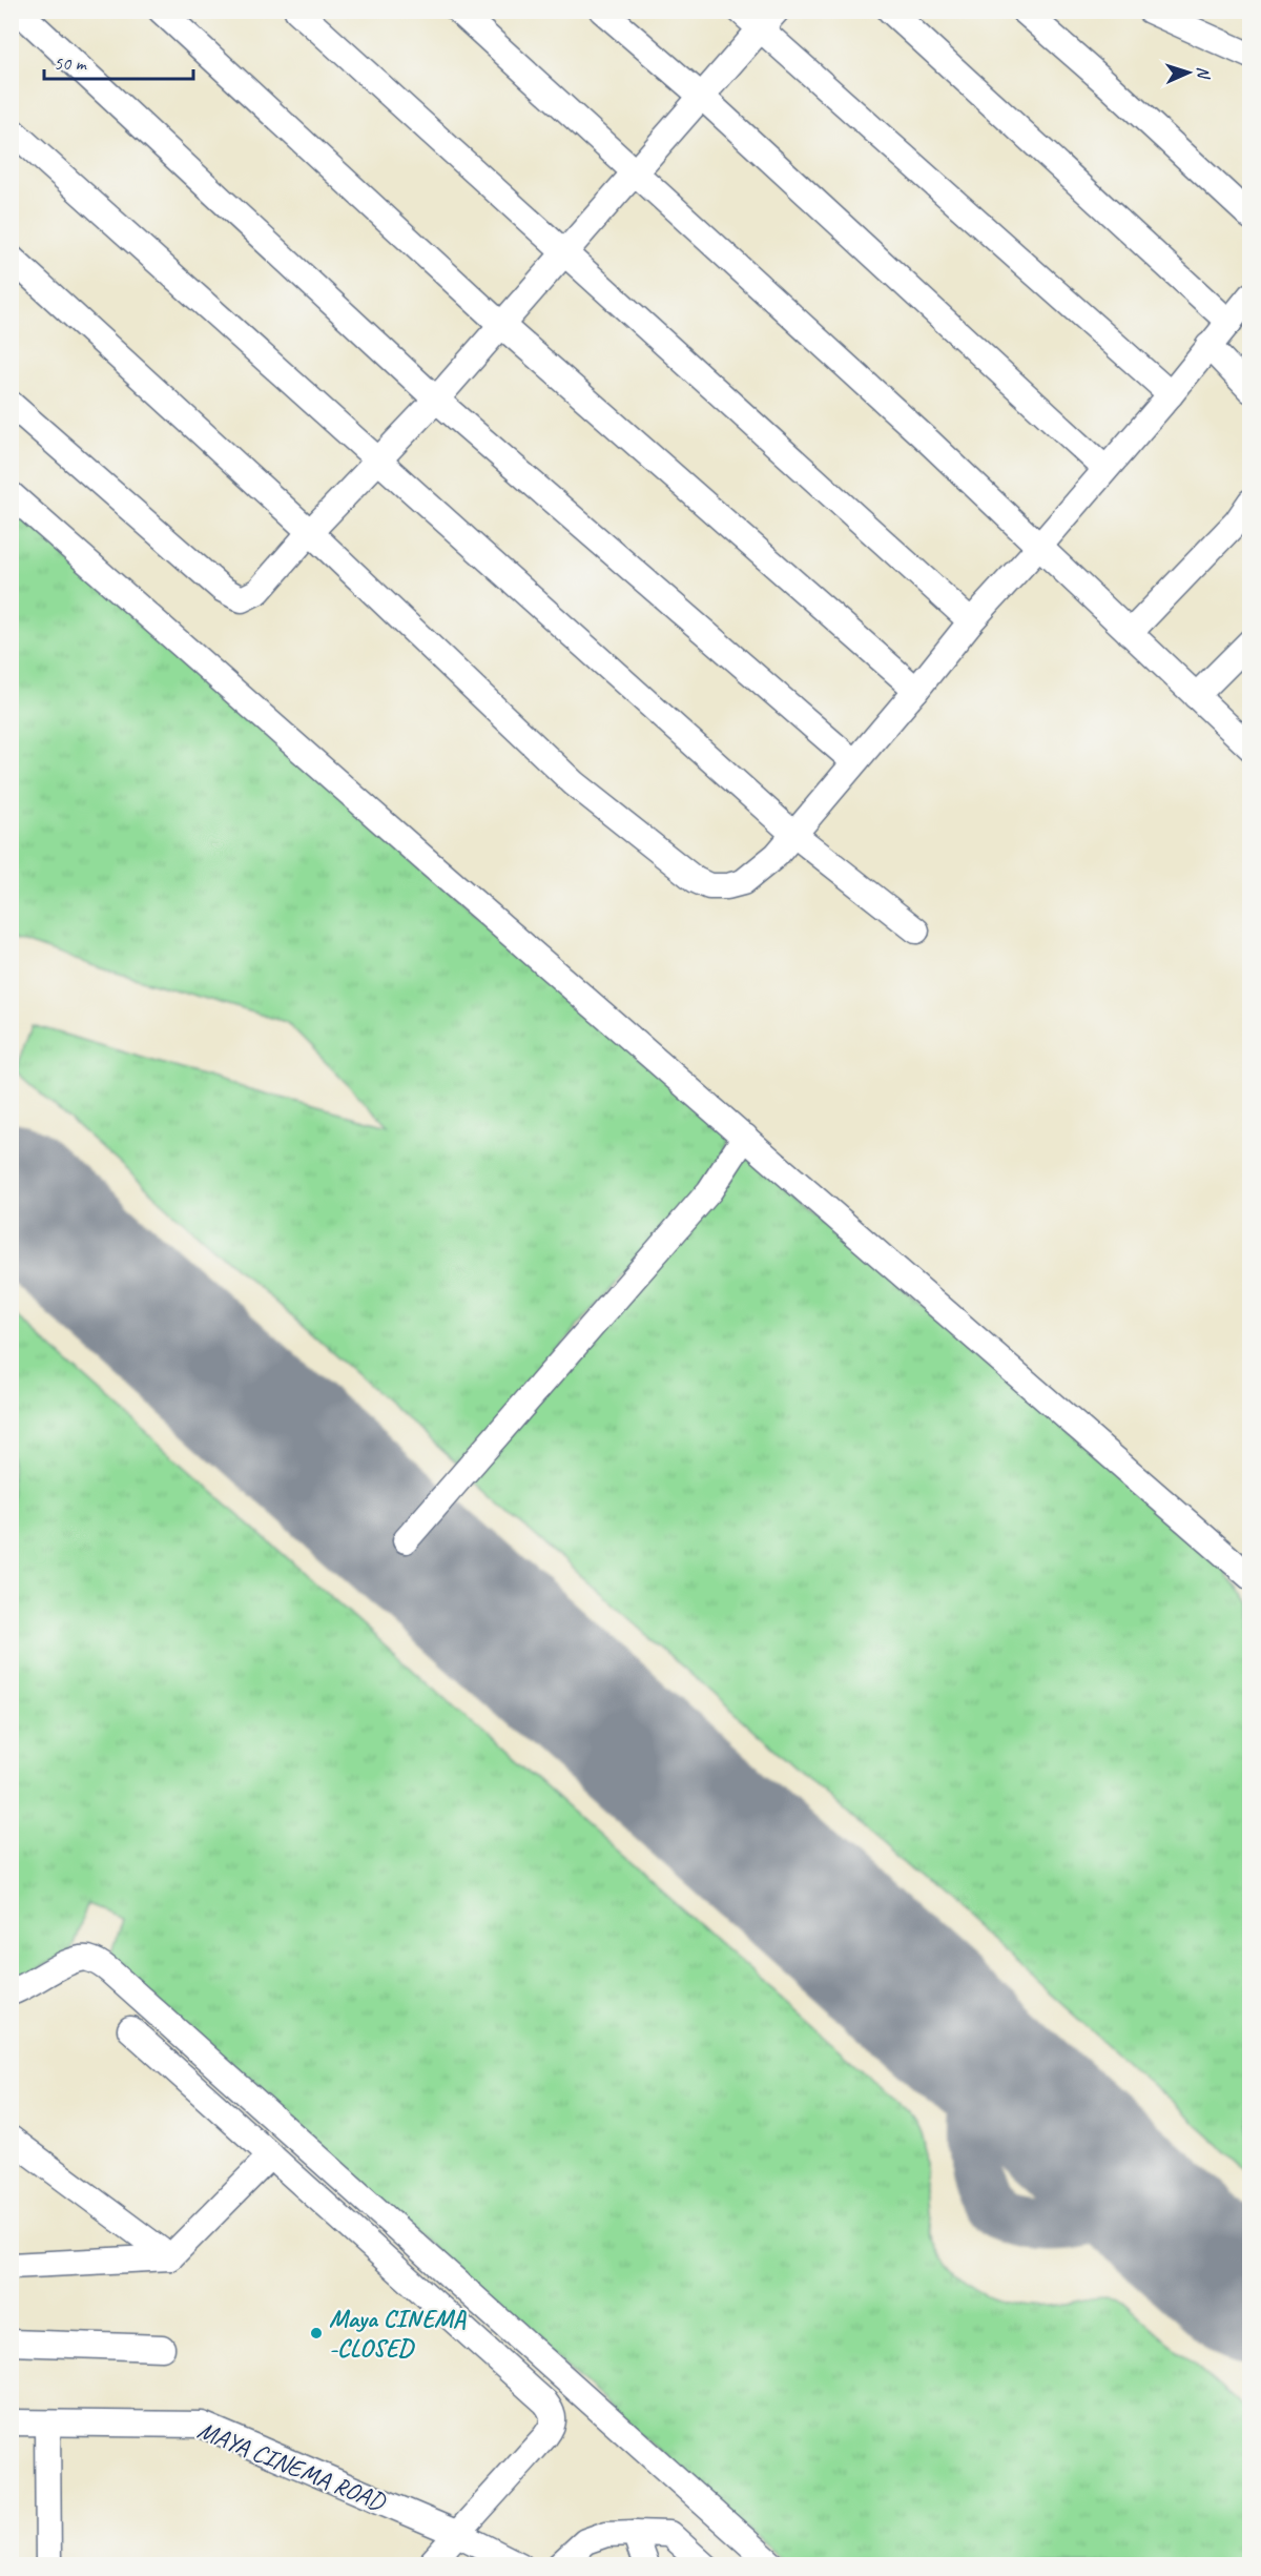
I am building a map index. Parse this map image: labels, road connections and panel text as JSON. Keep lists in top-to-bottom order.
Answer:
{
  "streets": {
    "street": ["MAYA CINEMA ROAD"]
  },
  "places": ["Maya CINEMA -CLOSED"],
  "scale_bar": "50 m",
  "north": "right"
}
